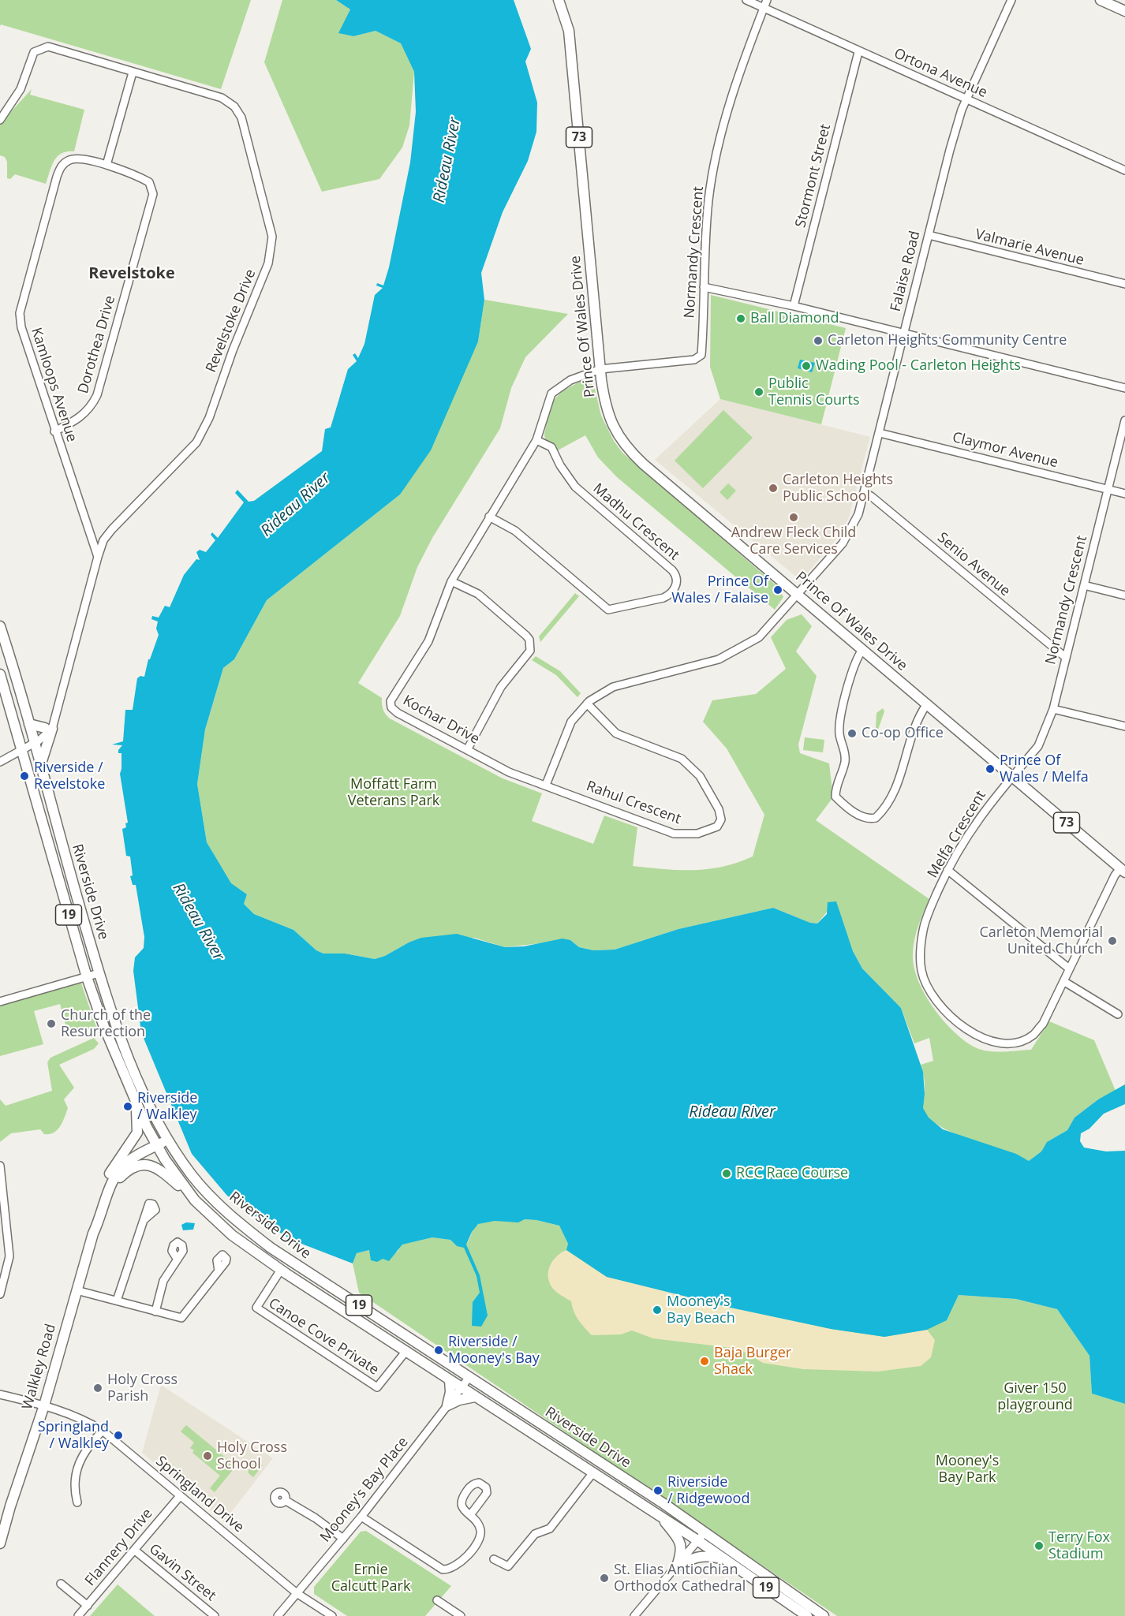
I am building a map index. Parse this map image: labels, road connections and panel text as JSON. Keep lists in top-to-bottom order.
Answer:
{
  "streets": {
    "main road": [
      "73",
      "Prince Of Wales Drive",
      "Riverside Drive",
      "19",
      "Walkley Road"
    ],
    "street": [
      "Ortona Avenue",
      "Stormont Street",
      "Valmarie Avenue",
      "Normandy Crescent",
      "Falaise Road",
      "Revelstoke Drive",
      "Dorothea Drive",
      "Kamloops Avenue",
      "Claymor Avenue",
      "Madhu Crescent",
      "Senio Avenue",
      "Kochar Drive",
      "Rahul Crescent",
      "Melfa Crescent",
      "Canoe Cove Private",
      "Mooney's Bay Place",
      "Springland Drive",
      "Flannery Drive",
      "Gavin Street"
    ]
  },
  "crossings": [
    ["Ortona Avenue", "Stormont Street"],
    ["Ortona Avenue", "Normandy Crescent"],
    ["Ortona Avenue", "Falaise Road"],
    ["Valmarie Avenue", "Falaise Road"],
    ["Normandy Crescent", "Prince Of Wales Drive"],
    ["Normandy Crescent", "Claymor Avenue"],
    ["Normandy Crescent", "Senio Avenue"],
    ["Normandy Crescent", "Kochar Drive"],
    ["Normandy Crescent", "Melfa Crescent"],
    ["Falaise Road", "Prince Of Wales Drive"],
    ["Falaise Road", "Claymor Avenue"],
    ["Falaise Road", "Senio Avenue"],
    ["Revelstoke Drive", "Kamloops Avenue"],
    ["Revelstoke Drive", "Riverside Drive"],
    ["Prince Of Wales Drive", "Kochar Drive"],
    ["Prince Of Wales Drive", "Melfa Crescent"],
    ["Dorothea Drive", "Kamloops Avenue"],
    ["Madhu Crescent", "Kochar Drive"],
    ["Kochar Drive", "Rahul Crescent"],
    ["Riverside Drive", "Canoe Cove Private"],
    ["Riverside Drive", "Walkley Road"],
    ["Riverside Drive", "Mooney's Bay Place"],
    ["Walkley Road", "Springland Drive"],
    ["Mooney's Bay Place", "Springland Drive"],
    ["Springland Drive", "Flannery Drive"],
    ["Flannery Drive", "Gavin Street"]
  ],
  "districts": ["Revelstoke"],
  "water": ["Rideau River"],
  "parks": [
    "Moffatt Farm Veterans Park",
    "Giver 150 playground",
    "Mooney's Bay Park",
    "Ernie Calcutt Park"
  ],
  "places": [
    "Ball Diamond",
    "Carleton Heights Community Centre",
    "Wading Pool - Carleton Heights",
    "Public Tennis Courts",
    "Carleton Heights Public School",
    "Andrew Fleck Child Care Services",
    "Prince Of Wales / Falaise",
    "Co-op Office",
    "Prince Of Wales / Melfa",
    "Riverside / Revelstoke",
    "Carleton Memorial United Church",
    "Church of the Resurrection",
    "Riverside / Walkley",
    "RCC Race Course",
    "Mooney's Bay Beach",
    "Riverside / Mooney's Bay",
    "Baja Burger Shack",
    "Holy Cross Parish",
    "Springland / Walkley",
    "Holy Cross School",
    "Riverside / Ridgewood",
    "Terry Fox Stadium",
    "St. Elias Antiochian Orthodox Cathedral"
  ]
}
